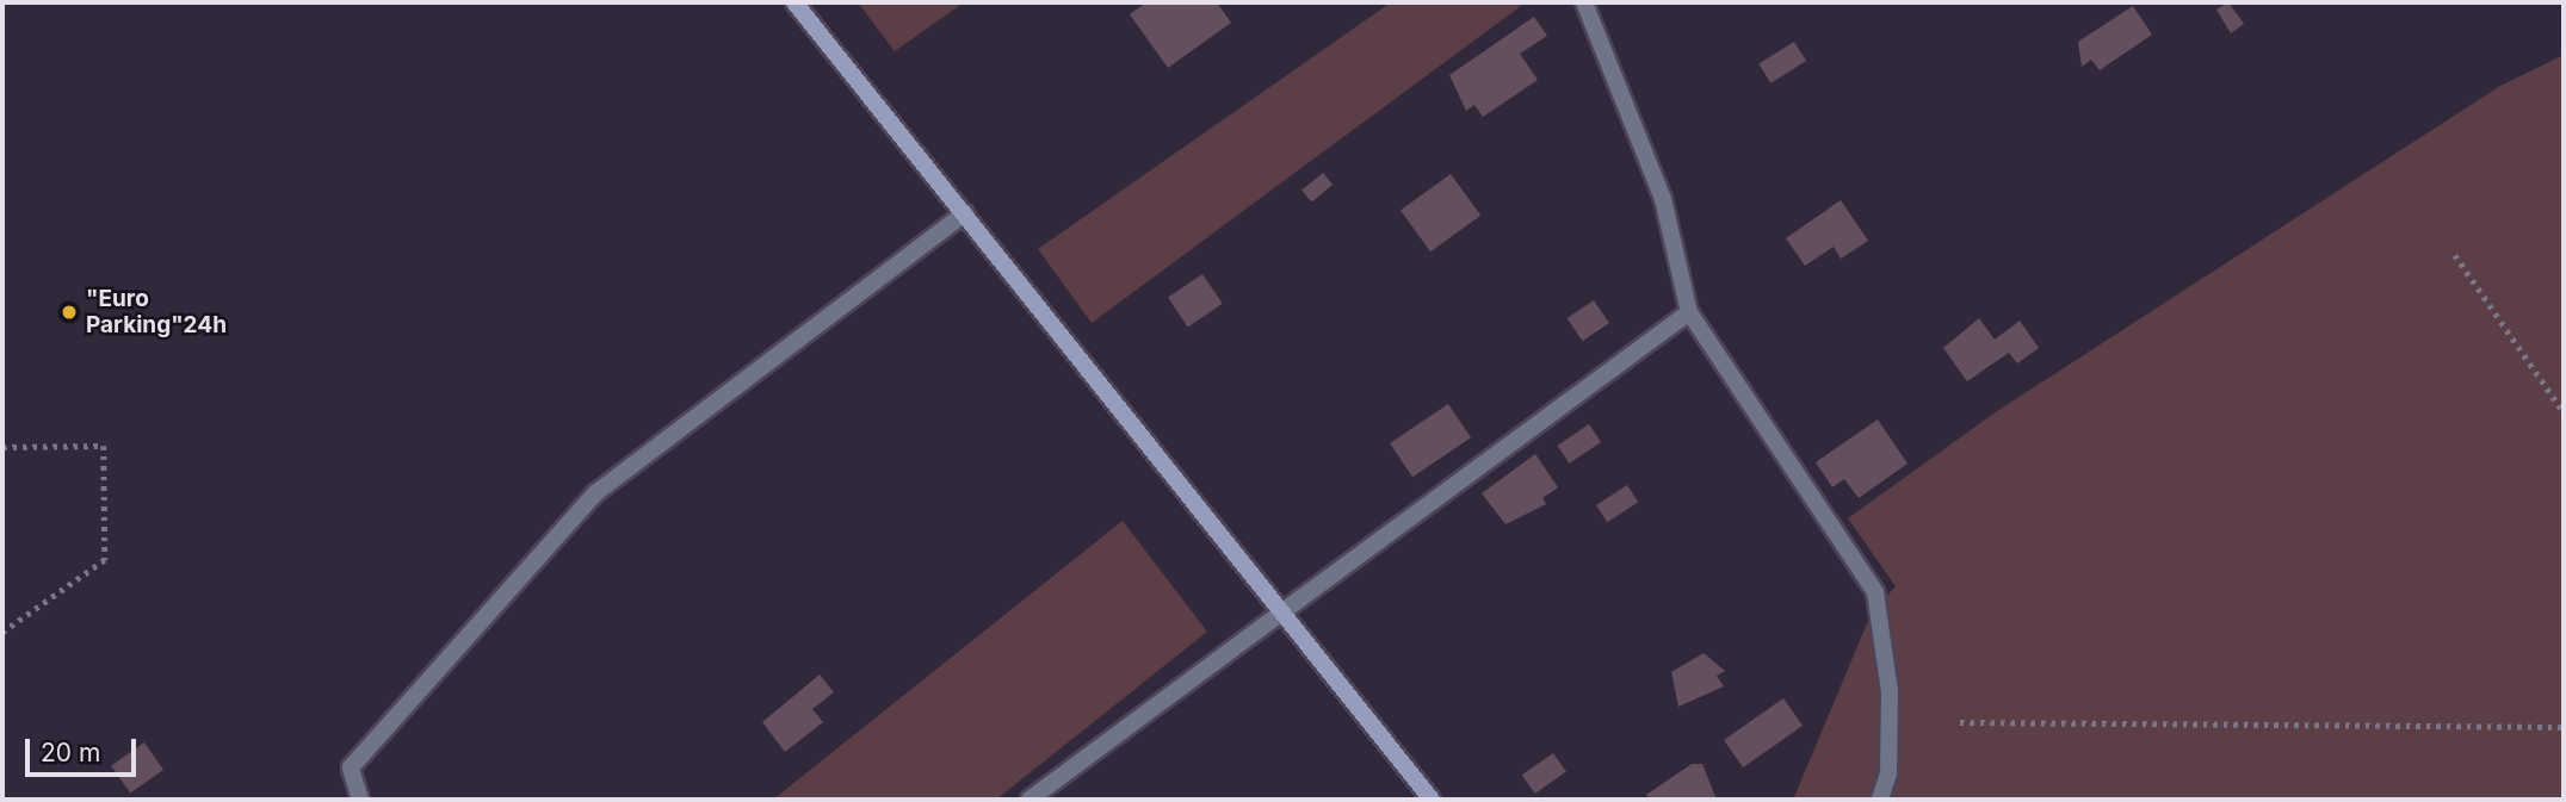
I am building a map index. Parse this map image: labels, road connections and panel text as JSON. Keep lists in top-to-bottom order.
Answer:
{
  "places": ["\"Euro Parking\"24h"],
  "scale_bar": "20 m"
}
